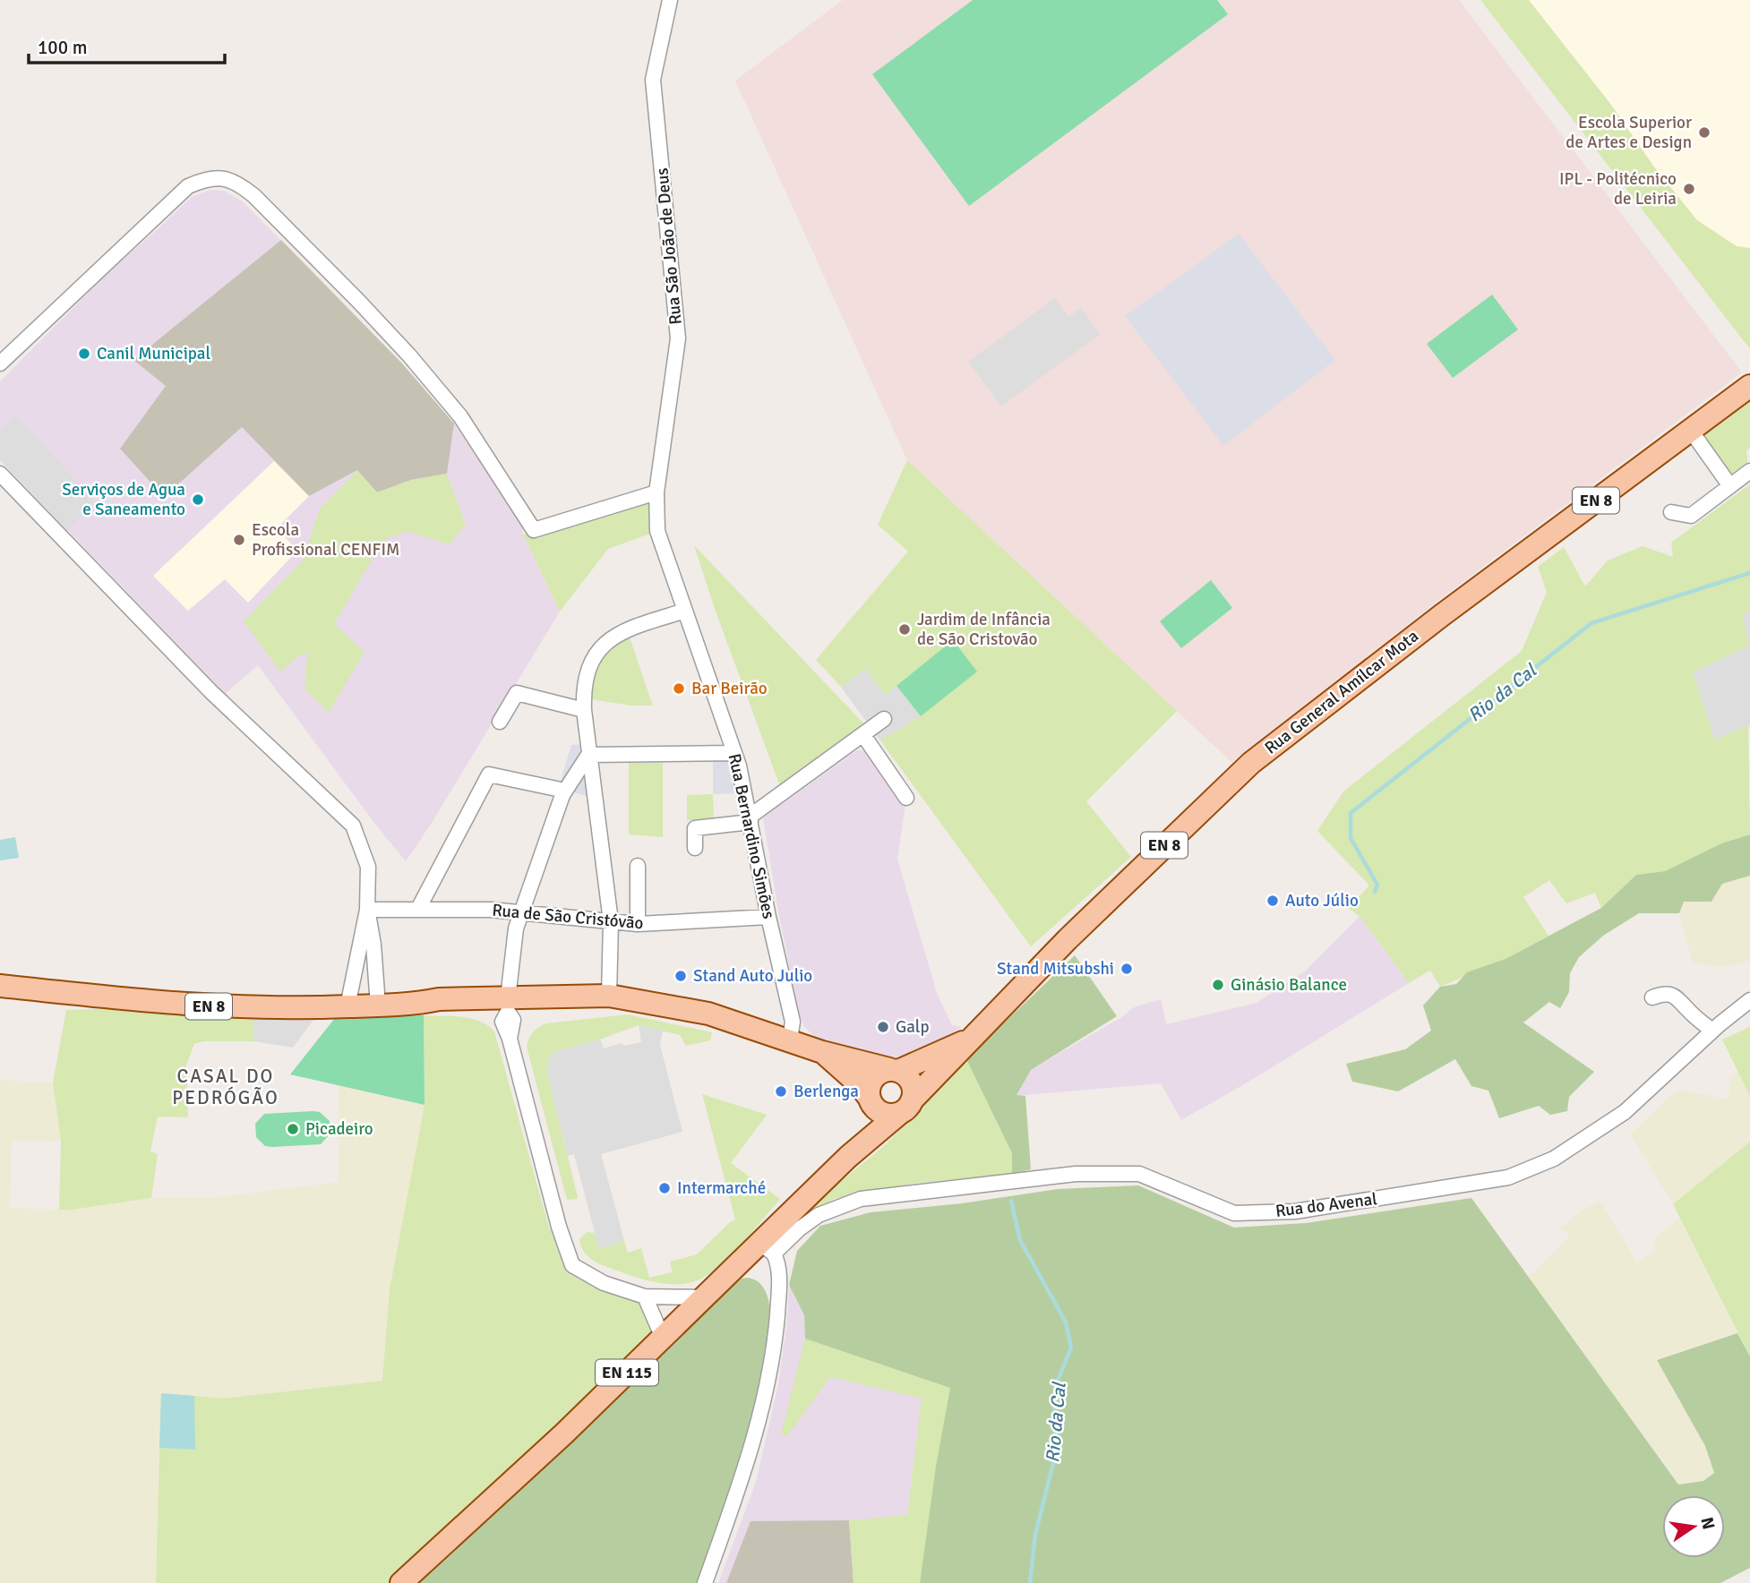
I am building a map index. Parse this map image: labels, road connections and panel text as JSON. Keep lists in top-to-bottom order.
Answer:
{
  "streets": {
    "main road": ["EN 8", "Rua General Amílcar Mota", "EN 115"],
    "street": [
      "Rua São João de Deus",
      "Rua Bernardino Simões",
      "Rua de São Cristóvão",
      "Rua do Avenal"
    ]
  },
  "crossings": [
    ["Rua São João de Deus", "Rua Bernardino Simões"],
    ["EN 8", "Rua General Amílcar Mota"],
    ["EN 8", "Rua Bernardino Simões"],
    ["EN 8", "EN 115"],
    ["Rua General Amílcar Mota", "EN 115"],
    ["Rua Bernardino Simões", "Rua de São Cristóvão"],
    ["Rua do Avenal", "EN 115"]
  ],
  "districts": ["CASAL DO PEDRÓGÃO"],
  "water": ["Rio da Cal"],
  "places": [
    "Escola Superior de Artes e Design",
    "IPL - Politécnico de Leiria",
    "Canil Municipal",
    "Serviços de Agua e Saneamento",
    "Escola Profissional CENFIM",
    "Jardim de Infância de São Cristovão",
    "Bar Beirão",
    "Auto Júlio",
    "Stand Mitsubshi",
    "Stand Auto Julio",
    "Ginásio Balance",
    "Galp",
    "Berlenga",
    "Picadeiro",
    "Intermarché"
  ],
  "scale_bar": "100 m",
  "north": "right"
}
